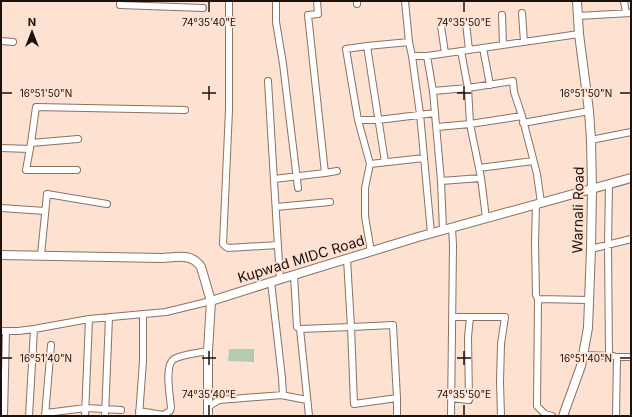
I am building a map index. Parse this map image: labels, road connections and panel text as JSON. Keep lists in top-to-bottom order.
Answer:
{
  "streets": {
    "main road": ["Warnali Road", "Kupwad MIDC Road"]
  },
  "crossings": [
    ["Warnali Road", "Kupwad MIDC Road"]
  ],
  "north": "top",
  "coordinates": [
    "74°35'40\"E",
    "74°35'50\"E",
    "16°51'50\"N",
    "16°51'40\"N"
  ]
}
